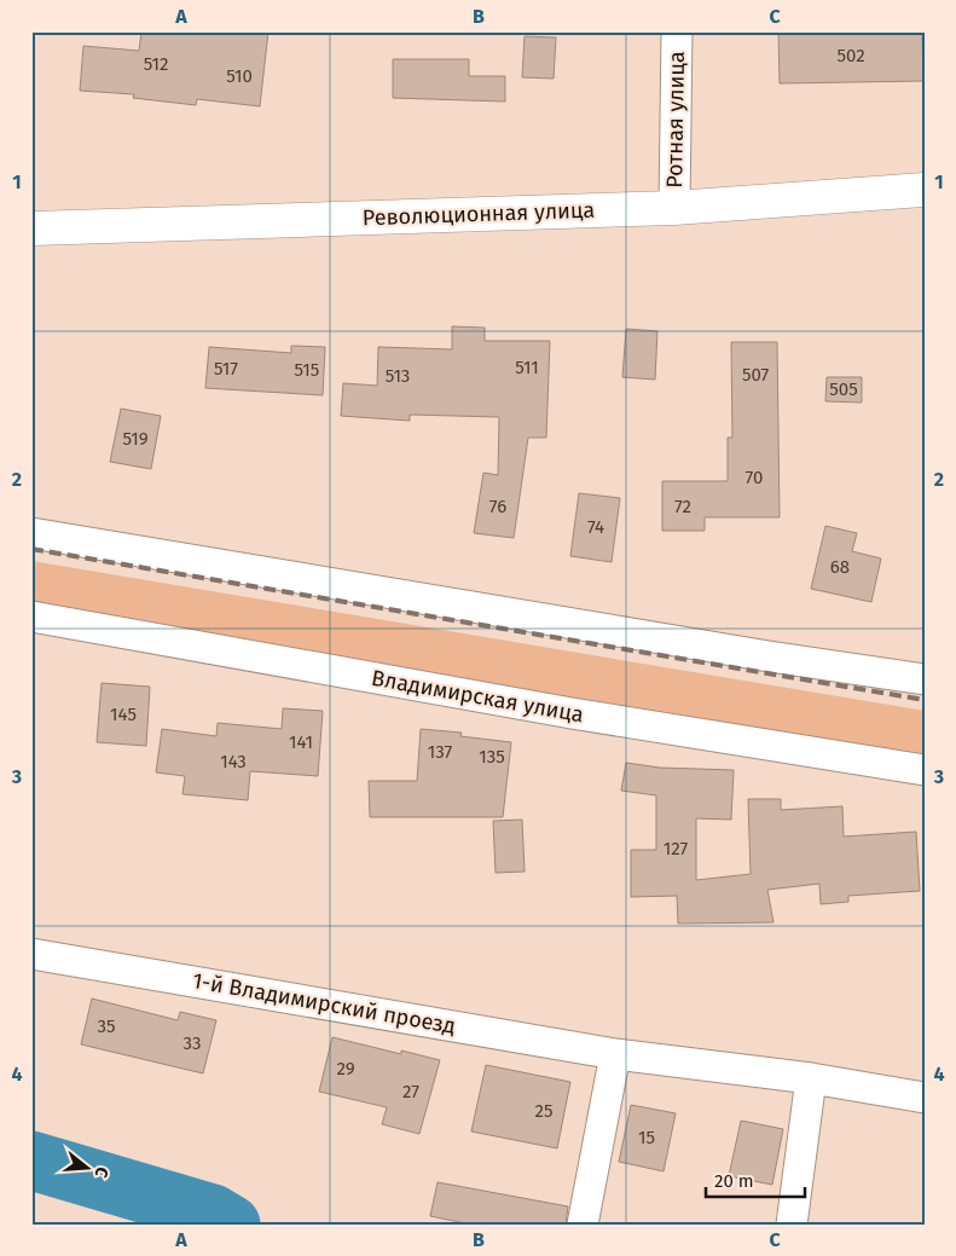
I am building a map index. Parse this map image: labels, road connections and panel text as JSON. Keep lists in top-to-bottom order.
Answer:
{
  "streets": {
    "street": [
      "Ротная улица",
      "Революционная улица",
      "Владимирская улица",
      "1-й Владимирский проезд"
    ]
  },
  "crossings": [
    ["Ротная улица", "Революционная улица"]
  ],
  "house_numbers": [
    "502",
    "512",
    "510",
    "511",
    "517",
    "515",
    "507",
    "513",
    "505",
    "519",
    "70",
    "76",
    "72",
    "74",
    "68",
    "145",
    "141",
    "137",
    "135",
    "143",
    "127",
    "35",
    "33",
    "29",
    "27",
    "25",
    "15"
  ],
  "scale_bar": "20 m",
  "north": "right",
  "grid": {
    "columns": ["A", "B", "C"],
    "rows": [
      "1",
      "2",
      "3",
      "4"
    ]
  }
}
